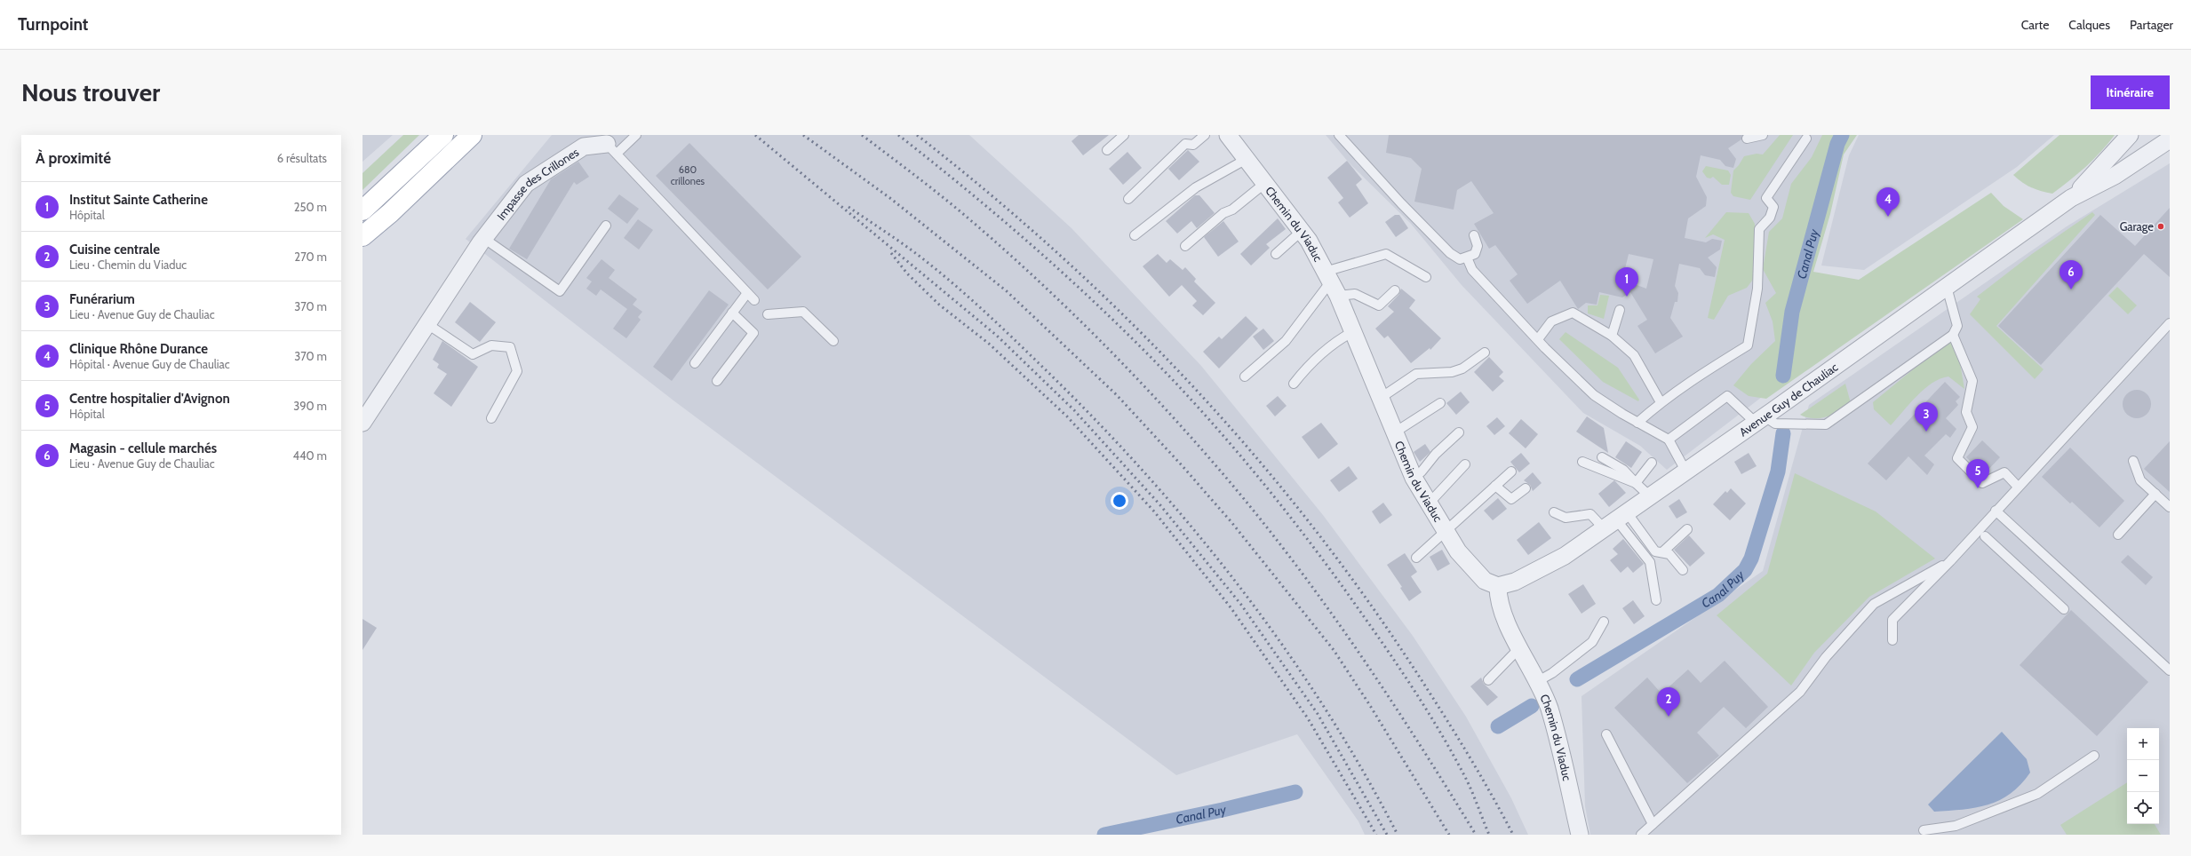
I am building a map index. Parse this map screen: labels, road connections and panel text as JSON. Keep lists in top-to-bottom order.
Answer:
{
  "streets": {
    "street": ["Impasse des Crillones", "Chemin du Viaduc", "Avenue Guy de Chauliac"]
  },
  "crossings": [
    ["Chemin du Viaduc", "Avenue Guy de Chauliac"]
  ],
  "water": ["Canal Puy"],
  "places": ["Garage"],
  "house_numbers": ["680 crillones"],
  "page": {
    "header": "Turnpoint",
    "nav": ["Carte", "Calques", "Partager"],
    "buttons": "Itinéraire",
    "title": "Nous trouver",
    "heading": ["À proximité", "6 résultats"],
    "list": [
      {
        "mark": "1",
        "name": "Institut Sainte Catherine",
        "note": "Hôpital",
        "value": "250 m"
      },
      {
        "mark": "2",
        "name": "Cuisine centrale",
        "note": "Lieu · Chemin du Viaduc",
        "value": "270 m"
      },
      {
        "mark": "3",
        "name": "Funérarium",
        "note": "Lieu · Avenue Guy de Chauliac",
        "value": "370 m"
      },
      {
        "mark": "4",
        "name": "Clinique Rhône Durance",
        "note": "Hôpital · Avenue Guy de Chauliac",
        "value": "370 m"
      },
      {
        "mark": "5",
        "name": "Centre hospitalier d'Avignon",
        "note": "Hôpital",
        "value": "390 m"
      },
      {
        "mark": "6",
        "name": "Magasin - cellule marchés",
        "note": "Lieu · Avenue Guy de Chauliac",
        "value": "440 m"
      }
    ],
    "pins": [
      "4",
      "6",
      "1",
      "3",
      "5",
      "2"
    ],
    "map_buttons": ["+", "−"]
  }
}
